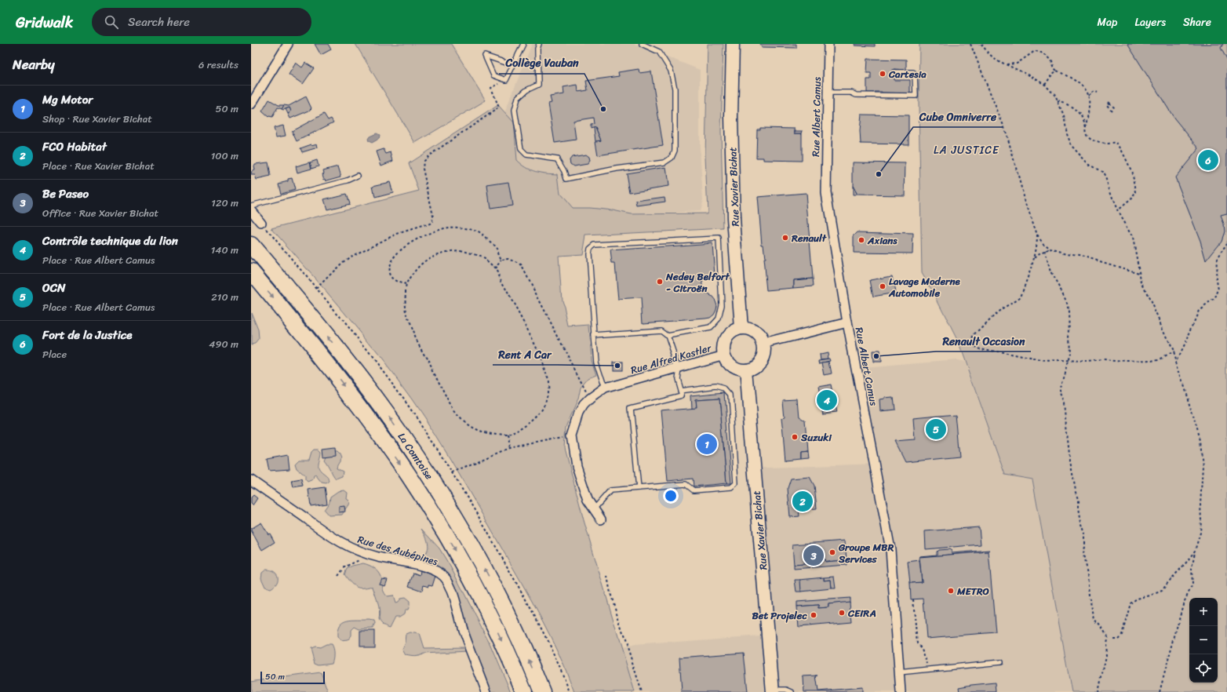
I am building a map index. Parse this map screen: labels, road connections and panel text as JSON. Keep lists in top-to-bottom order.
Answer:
{
  "streets": {
    "highway": ["La Comtoise"],
    "main road": ["Rue Xavier Bichat"],
    "street": ["Rue Albert Camus", "Rue Alfred Kastler", "Rue des Aubépines"]
  },
  "crossings": [
    ["Rue Xavier Bichat", "Rue Alfred Kastler"]
  ],
  "districts": ["LA JUSTICE"],
  "places": [
    "Cartesia",
    "Collège Vauban",
    "Cube Omniverre",
    "Renault",
    "Axians",
    "Nedey Belfort - Citroën",
    "Lavage Moderne Automobile",
    "Renault Occasion",
    "Rent A Car",
    "Suzuki",
    "Groupe MBR Services",
    "METRO",
    "CEIRA",
    "Bet Projelec"
  ],
  "scale_bar": "50 m",
  "page": {
    "header": "Gridwalk",
    "search": "Search here",
    "nav": ["Map", "Layers", "Share"],
    "heading": ["Nearby", "6 results"],
    "list": [
      {
        "mark": "1",
        "name": "Mg Motor",
        "note": "Shop · Rue Xavier Bichat",
        "value": "50 m"
      },
      {
        "mark": "2",
        "name": "FCO Habitat",
        "note": "Place · Rue Xavier Bichat",
        "value": "100 m"
      },
      {
        "mark": "3",
        "name": "Be Paseo",
        "note": "Office · Rue Xavier Bichat",
        "value": "120 m"
      },
      {
        "mark": "4",
        "name": "Contrôle technique du lion",
        "note": "Place · Rue Albert Camus",
        "value": "140 m"
      },
      {
        "mark": "5",
        "name": "OCN",
        "note": "Place · Rue Albert Camus",
        "value": "210 m"
      },
      {
        "mark": "6",
        "name": "Fort de la Justice",
        "note": "Place",
        "value": "490 m"
      }
    ],
    "pins": [
      "6",
      "4",
      "5",
      "1",
      "2",
      "3"
    ],
    "map_buttons": ["+", "−"],
    "scale": "50 m"
  }
}
